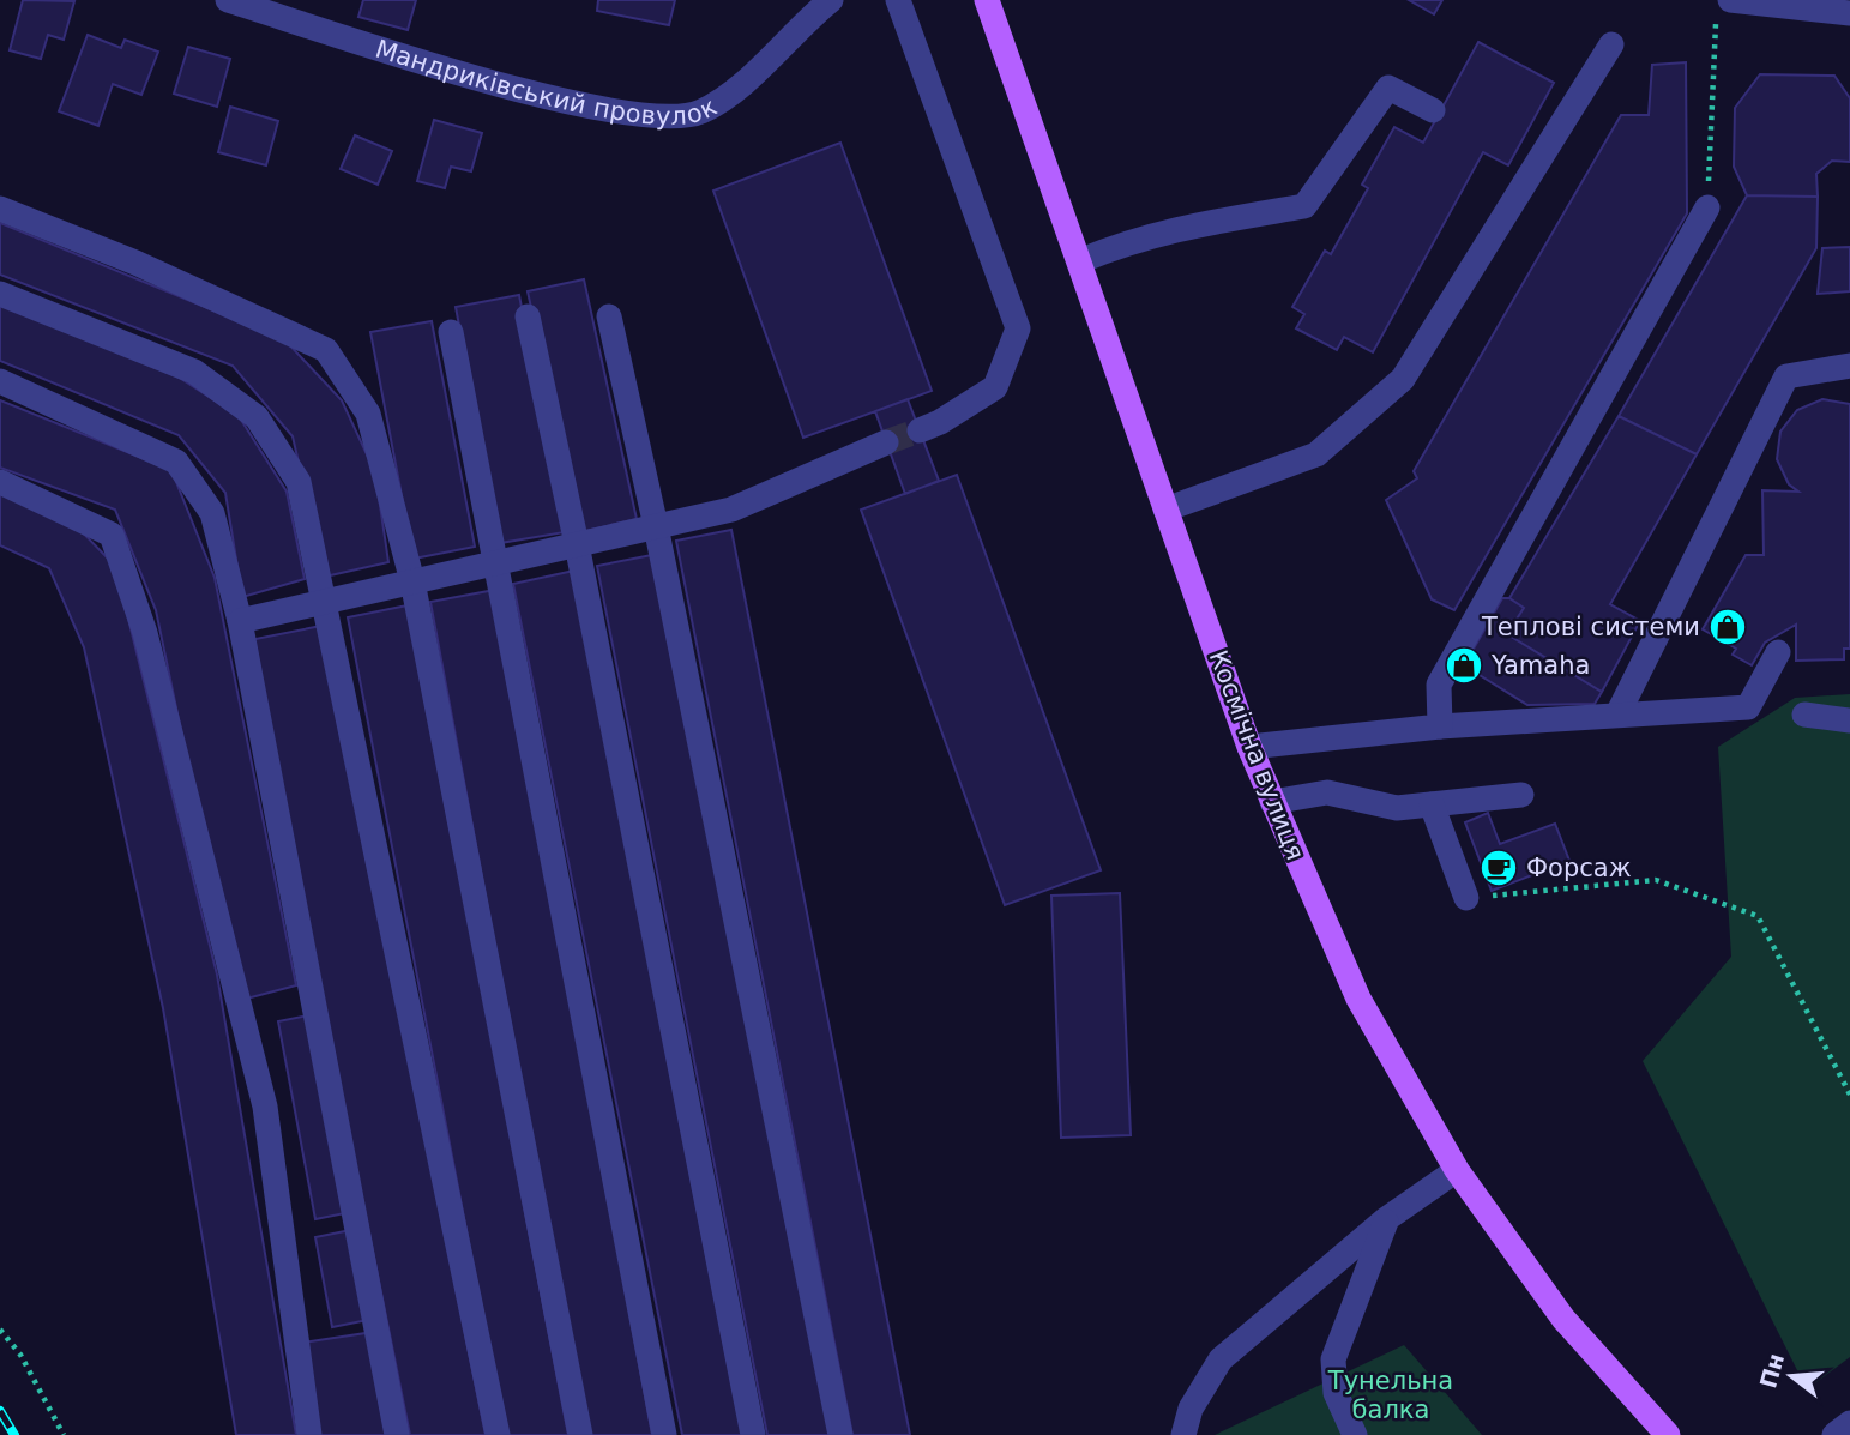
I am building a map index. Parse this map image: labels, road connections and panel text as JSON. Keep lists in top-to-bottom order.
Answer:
{
  "streets": {
    "main road": ["Космічна вулиця"],
    "street": ["Мандриківський провулок"]
  },
  "parks": ["Тунельна балка"],
  "places": {
    "shop": ["Теплові системи", "Yamaha"],
    "cafe": ["Форсаж"]
  },
  "north": "left"
}
